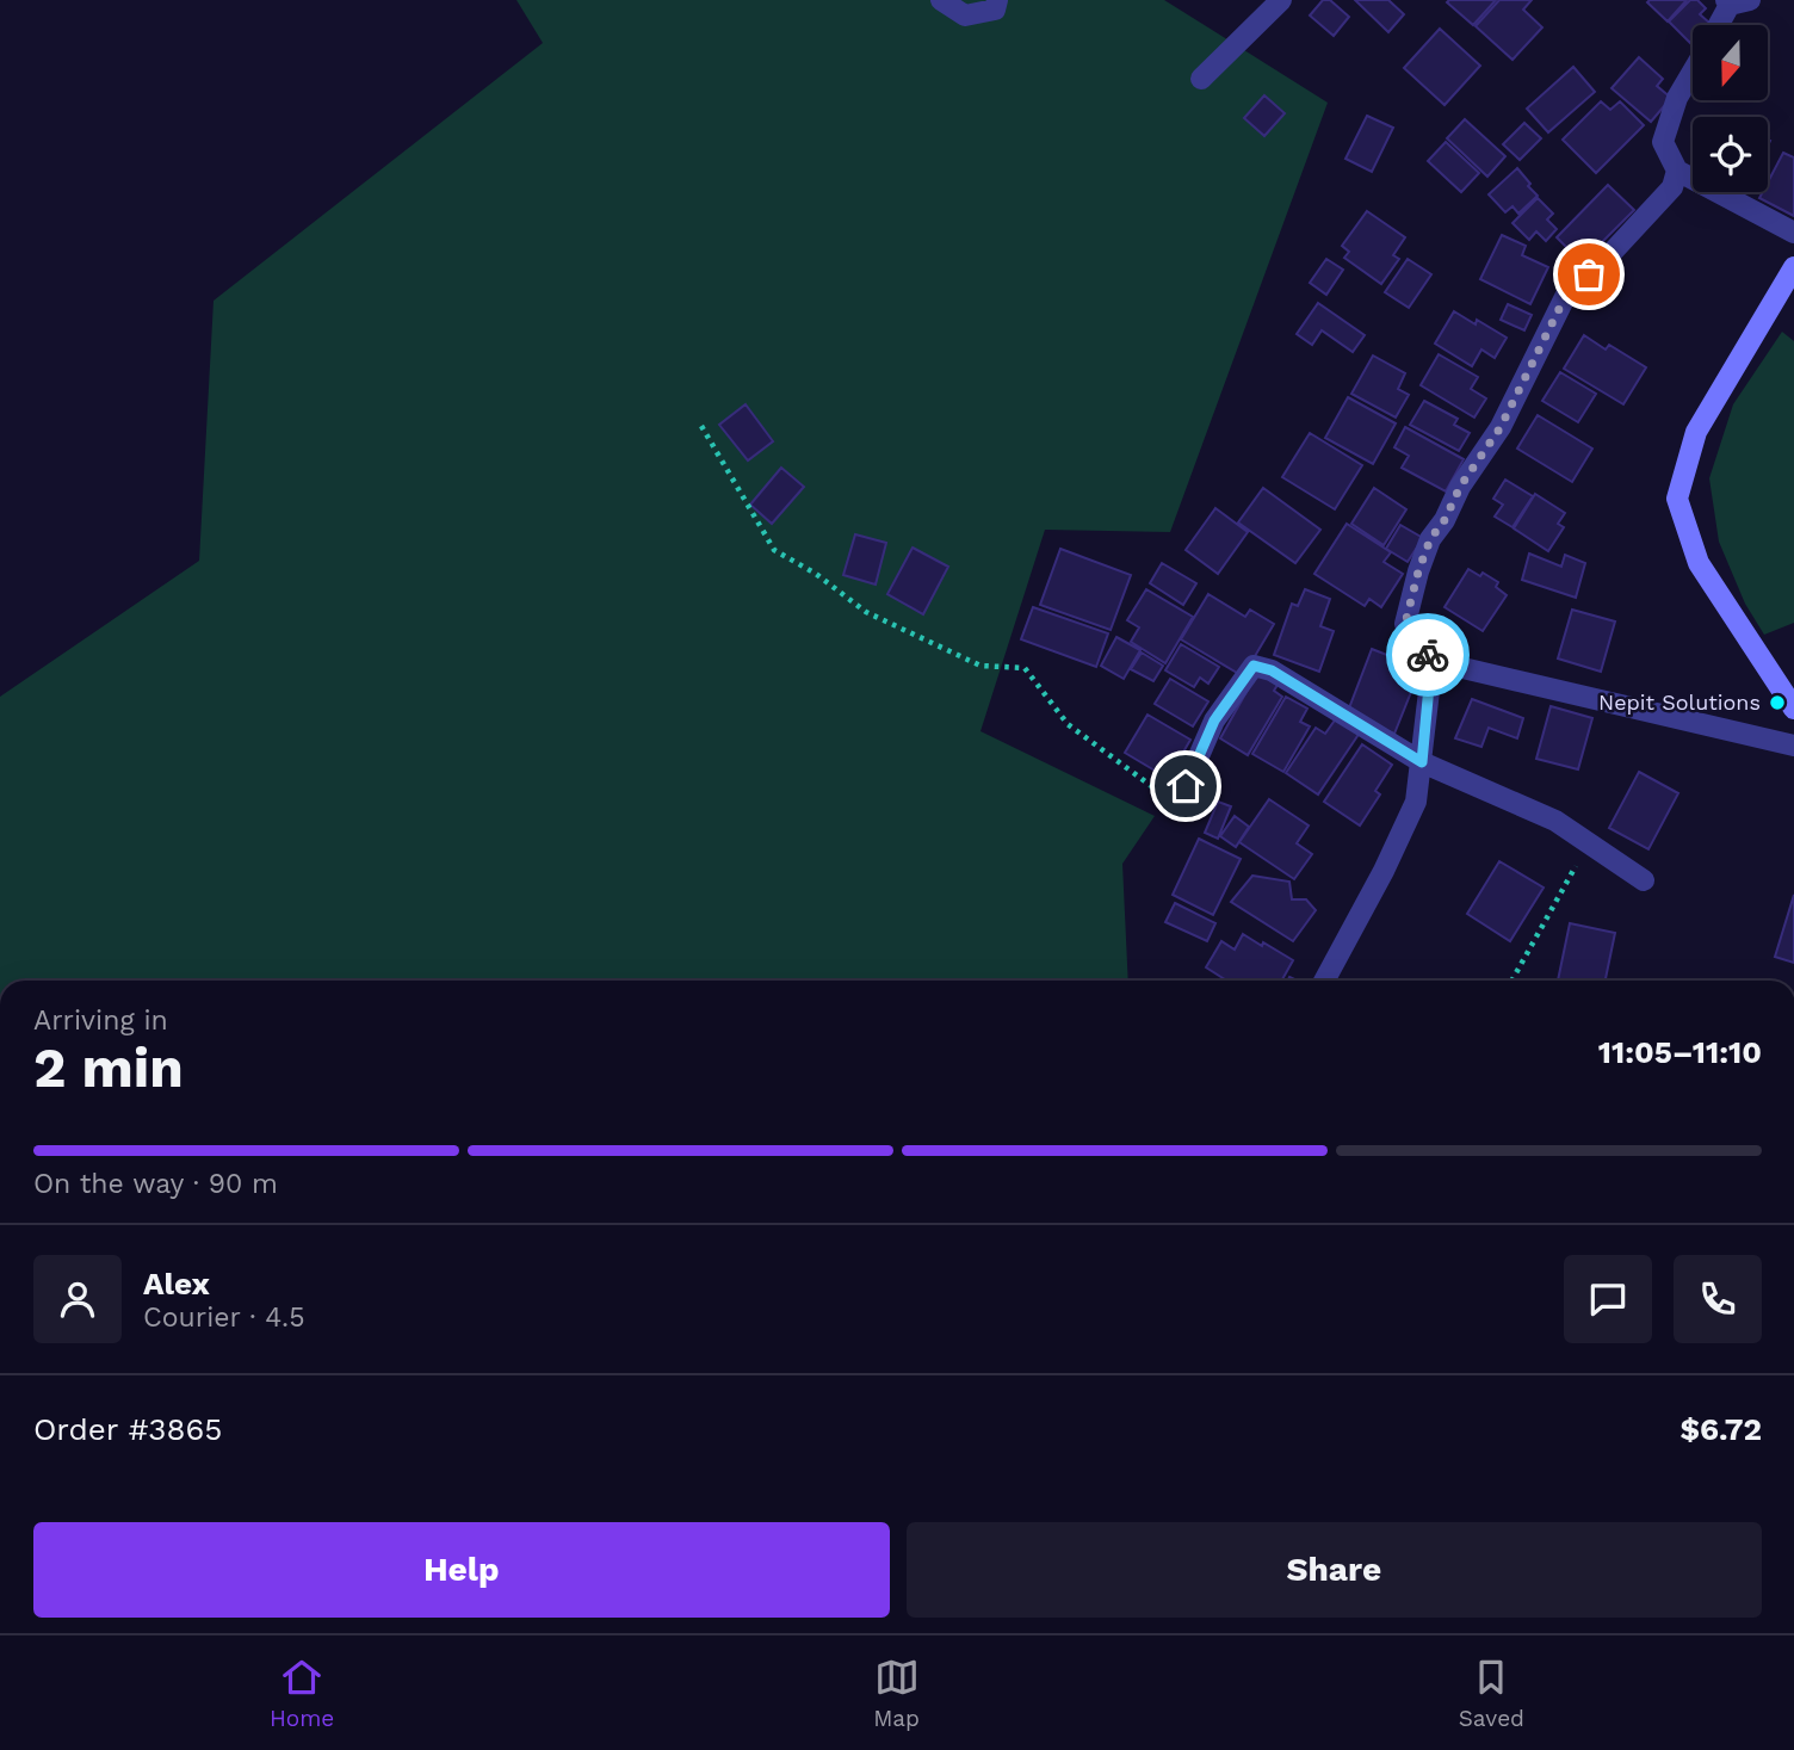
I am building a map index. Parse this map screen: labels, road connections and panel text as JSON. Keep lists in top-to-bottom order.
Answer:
{
  "places": ["Nepit Solutions"],
  "north": "bottom",
  "page": {
    "heading": ["2 min", "Arriving in", "11:05–11:10"],
    "panel": [
      "Alex",
      "Courier · 4.5",
      "Order #3865",
      "$6.72"
    ],
    "bar": "On the way · 90 m",
    "buttons": ["Help", "Share"],
    "tabs": ["Home", "Map", "Saved"]
  }
}
